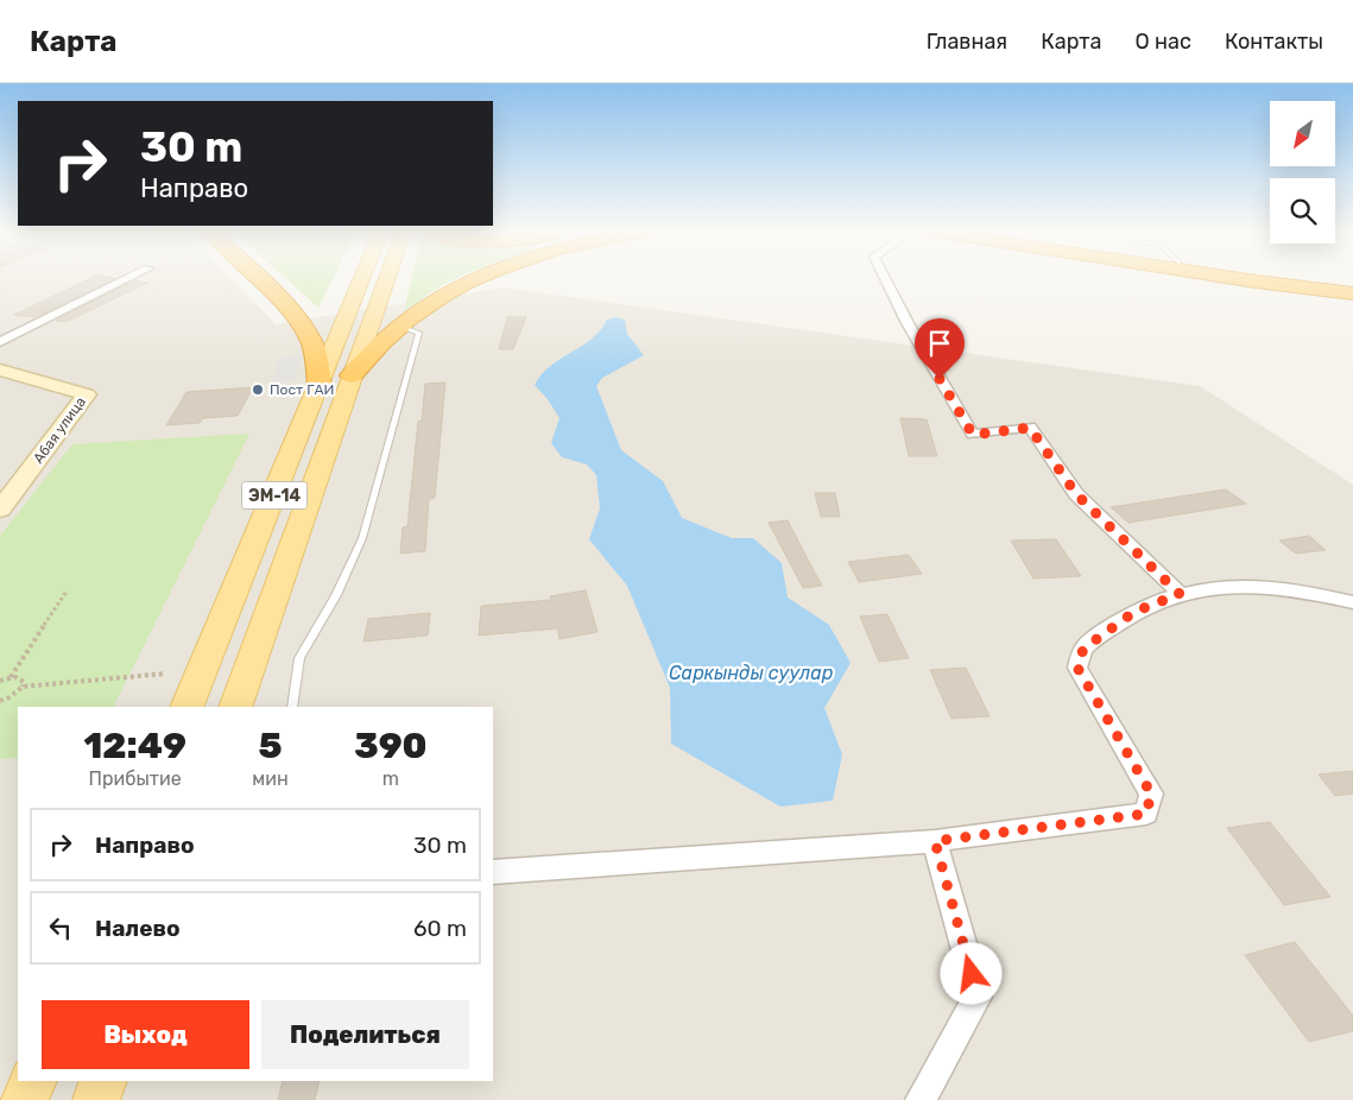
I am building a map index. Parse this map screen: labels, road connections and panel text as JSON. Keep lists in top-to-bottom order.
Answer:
{
  "streets": {
    "main road": ["ЭМ-14"],
    "street": ["Абая улица"]
  },
  "water": ["Саркынды суулар"],
  "places": ["Пост ГАИ"],
  "north": "bottom left",
  "page": {
    "header": "Карта",
    "nav": [
      "Главная",
      "Карта",
      "О нас",
      "Контакты"
    ],
    "turn": ["30 m", "Направо"],
    "eta": [
      "12:49",
      "Прибытие",
      "5",
      "мин",
      "390",
      "m"
    ],
    "list": [
      {
        "name": "Направо",
        "value": "30 m"
      },
      {
        "name": "Налево",
        "value": "60 m"
      }
    ],
    "buttons": ["Выход", "Поделиться"]
  }
}
